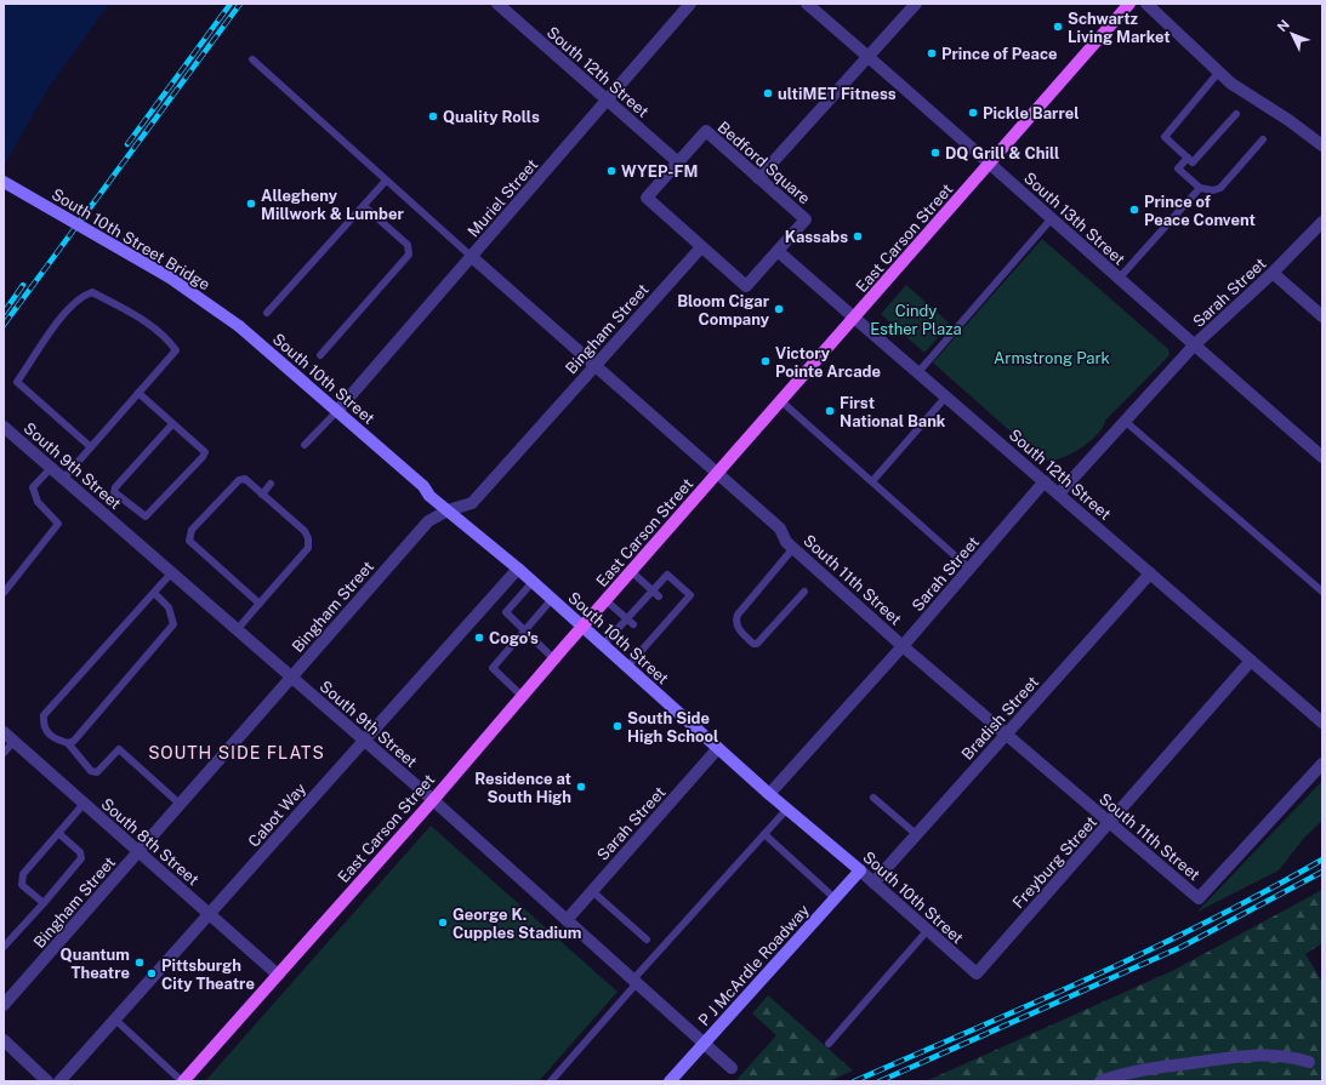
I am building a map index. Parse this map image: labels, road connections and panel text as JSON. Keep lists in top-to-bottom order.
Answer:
{
  "streets": {
    "main road": [
      "East Carson Street",
      "South 10th Street Bridge",
      "South 10th Street",
      "P J McArdle Roadway"
    ],
    "street": [
      "South 12th Street",
      "Bedford Square",
      "Muriel Street",
      "South 13th Street",
      "Sarah Street",
      "Bingham Street",
      "South 9th Street",
      "South 11th Street",
      "Bradish Street",
      "Cabot Way",
      "South 8th Street",
      "Freyburg Street"
    ]
  },
  "crossings": [
    ["South 12th Street", "Bedford Square"],
    ["South 12th Street", "Muriel Street"],
    ["South 12th Street", "East Carson Street"],
    ["South 12th Street", "Sarah Street"],
    ["South 12th Street", "Bradish Street"],
    ["South 12th Street", "Freyburg Street"],
    ["Bedford Square", "Bingham Street"],
    ["Muriel Street", "South 10th Street"],
    ["Muriel Street", "South 11th Street"],
    ["South 13th Street", "East Carson Street"],
    ["South 13th Street", "Sarah Street"],
    ["East Carson Street", "South 10th Street"],
    ["East Carson Street", "South 9th Street"],
    ["East Carson Street", "South 11th Street"],
    ["East Carson Street", "South 8th Street"],
    ["South 10th Street Bridge", "South 10th Street"],
    ["Sarah Street", "South 10th Street"],
    ["Sarah Street", "South 9th Street"],
    ["Sarah Street", "South 11th Street"],
    ["Bingham Street", "South 10th Street"],
    ["Bingham Street", "South 9th Street"],
    ["Bingham Street", "South 11th Street"],
    ["Bingham Street", "South 8th Street"],
    ["South 10th Street", "Bradish Street"],
    ["South 10th Street", "Cabot Way"],
    ["South 10th Street", "Freyburg Street"],
    ["South 10th Street", "P J McArdle Roadway"],
    ["South 9th Street", "Cabot Way"],
    ["South 9th Street", "P J McArdle Roadway"],
    ["South 11th Street", "Bradish Street"],
    ["South 11th Street", "Freyburg Street"],
    ["Cabot Way", "South 8th Street"]
  ],
  "districts": ["SOUTH SIDE FLATS"],
  "parks": ["Cindy Esther Plaza", "Armstrong Park"],
  "places": [
    "Schwartz Living Market",
    "Prince of Peace",
    "ultiMET Fitness",
    "Pickle Barrel",
    "Quality Rolls",
    "DQ Grill & Chill",
    "WYEP-FM",
    "Allegheny Millwork & Lumber",
    "Prince of Peace Convent",
    "Kassabs",
    "Bloom Cigar Company",
    "Victory Pointe Arcade",
    "First National Bank",
    "Cogo's",
    "South Side High School",
    "Residence at South High",
    "George K. Cupples Stadium",
    "Quantum Theatre",
    "Pittsburgh City Theatre"
  ],
  "north": "top left"
}
